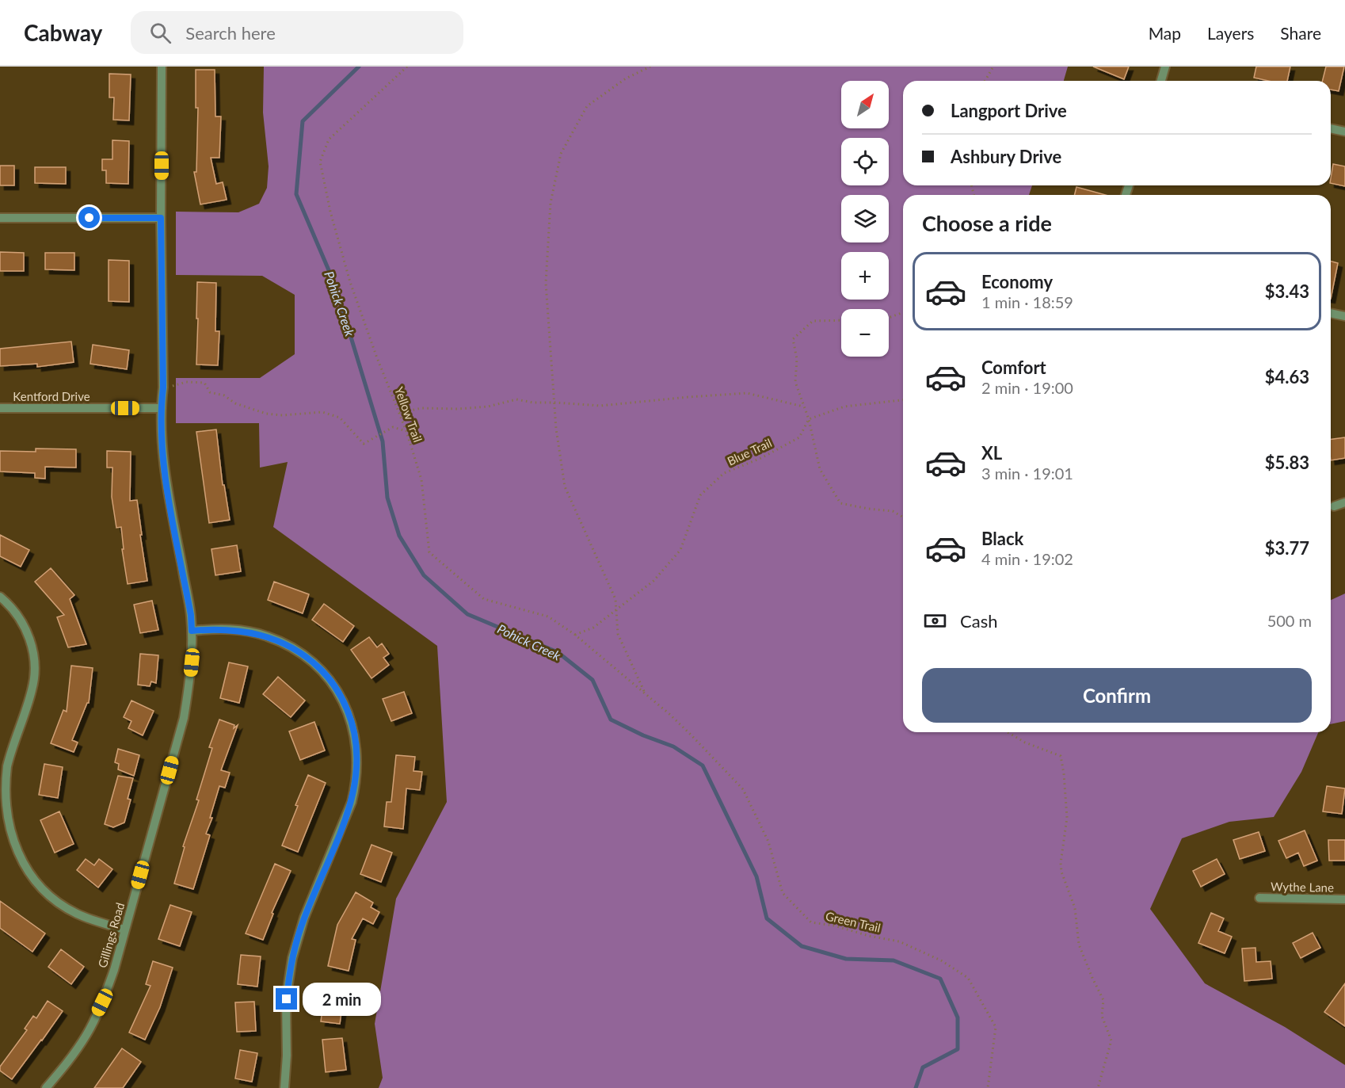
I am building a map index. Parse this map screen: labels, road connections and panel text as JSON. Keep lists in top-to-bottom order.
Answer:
{
  "streets": {
    "street": ["Kentford Drive", "Wythe Lane", "Gillings Road"],
    "path": ["Yellow Trail", "Blue Trail", "Green Trail"]
  },
  "crossings": [
    ["Kentford Drive", "Gillings Road"],
    ["Yellow Trail", "Blue Trail"],
    ["Yellow Trail", "Green Trail"]
  ],
  "water": ["Pohick Creek"],
  "north": "top right",
  "page": {
    "header": "Cabway",
    "search": "Search here",
    "nav": ["Map", "Layers", "Share"],
    "map_buttons": ["+", "−"],
    "banner": ["Langport Drive", "Ashbury Drive"],
    "heading": "Choose a ride",
    "list": [
      {
        "name": "Economy",
        "note": "1 min · 18:59",
        "value": "$3.43"
      },
      {
        "name": "Comfort",
        "note": "2 min · 19:00",
        "value": "$4.63"
      },
      {
        "name": "XL",
        "note": "3 min · 19:01",
        "value": "$5.83"
      },
      {
        "name": "Black",
        "note": "4 min · 19:02",
        "value": "$3.77"
      }
    ],
    "pay": ["Cash", "500 m"],
    "buttons": "Confirm",
    "bubble": "2 min"
  }
}
